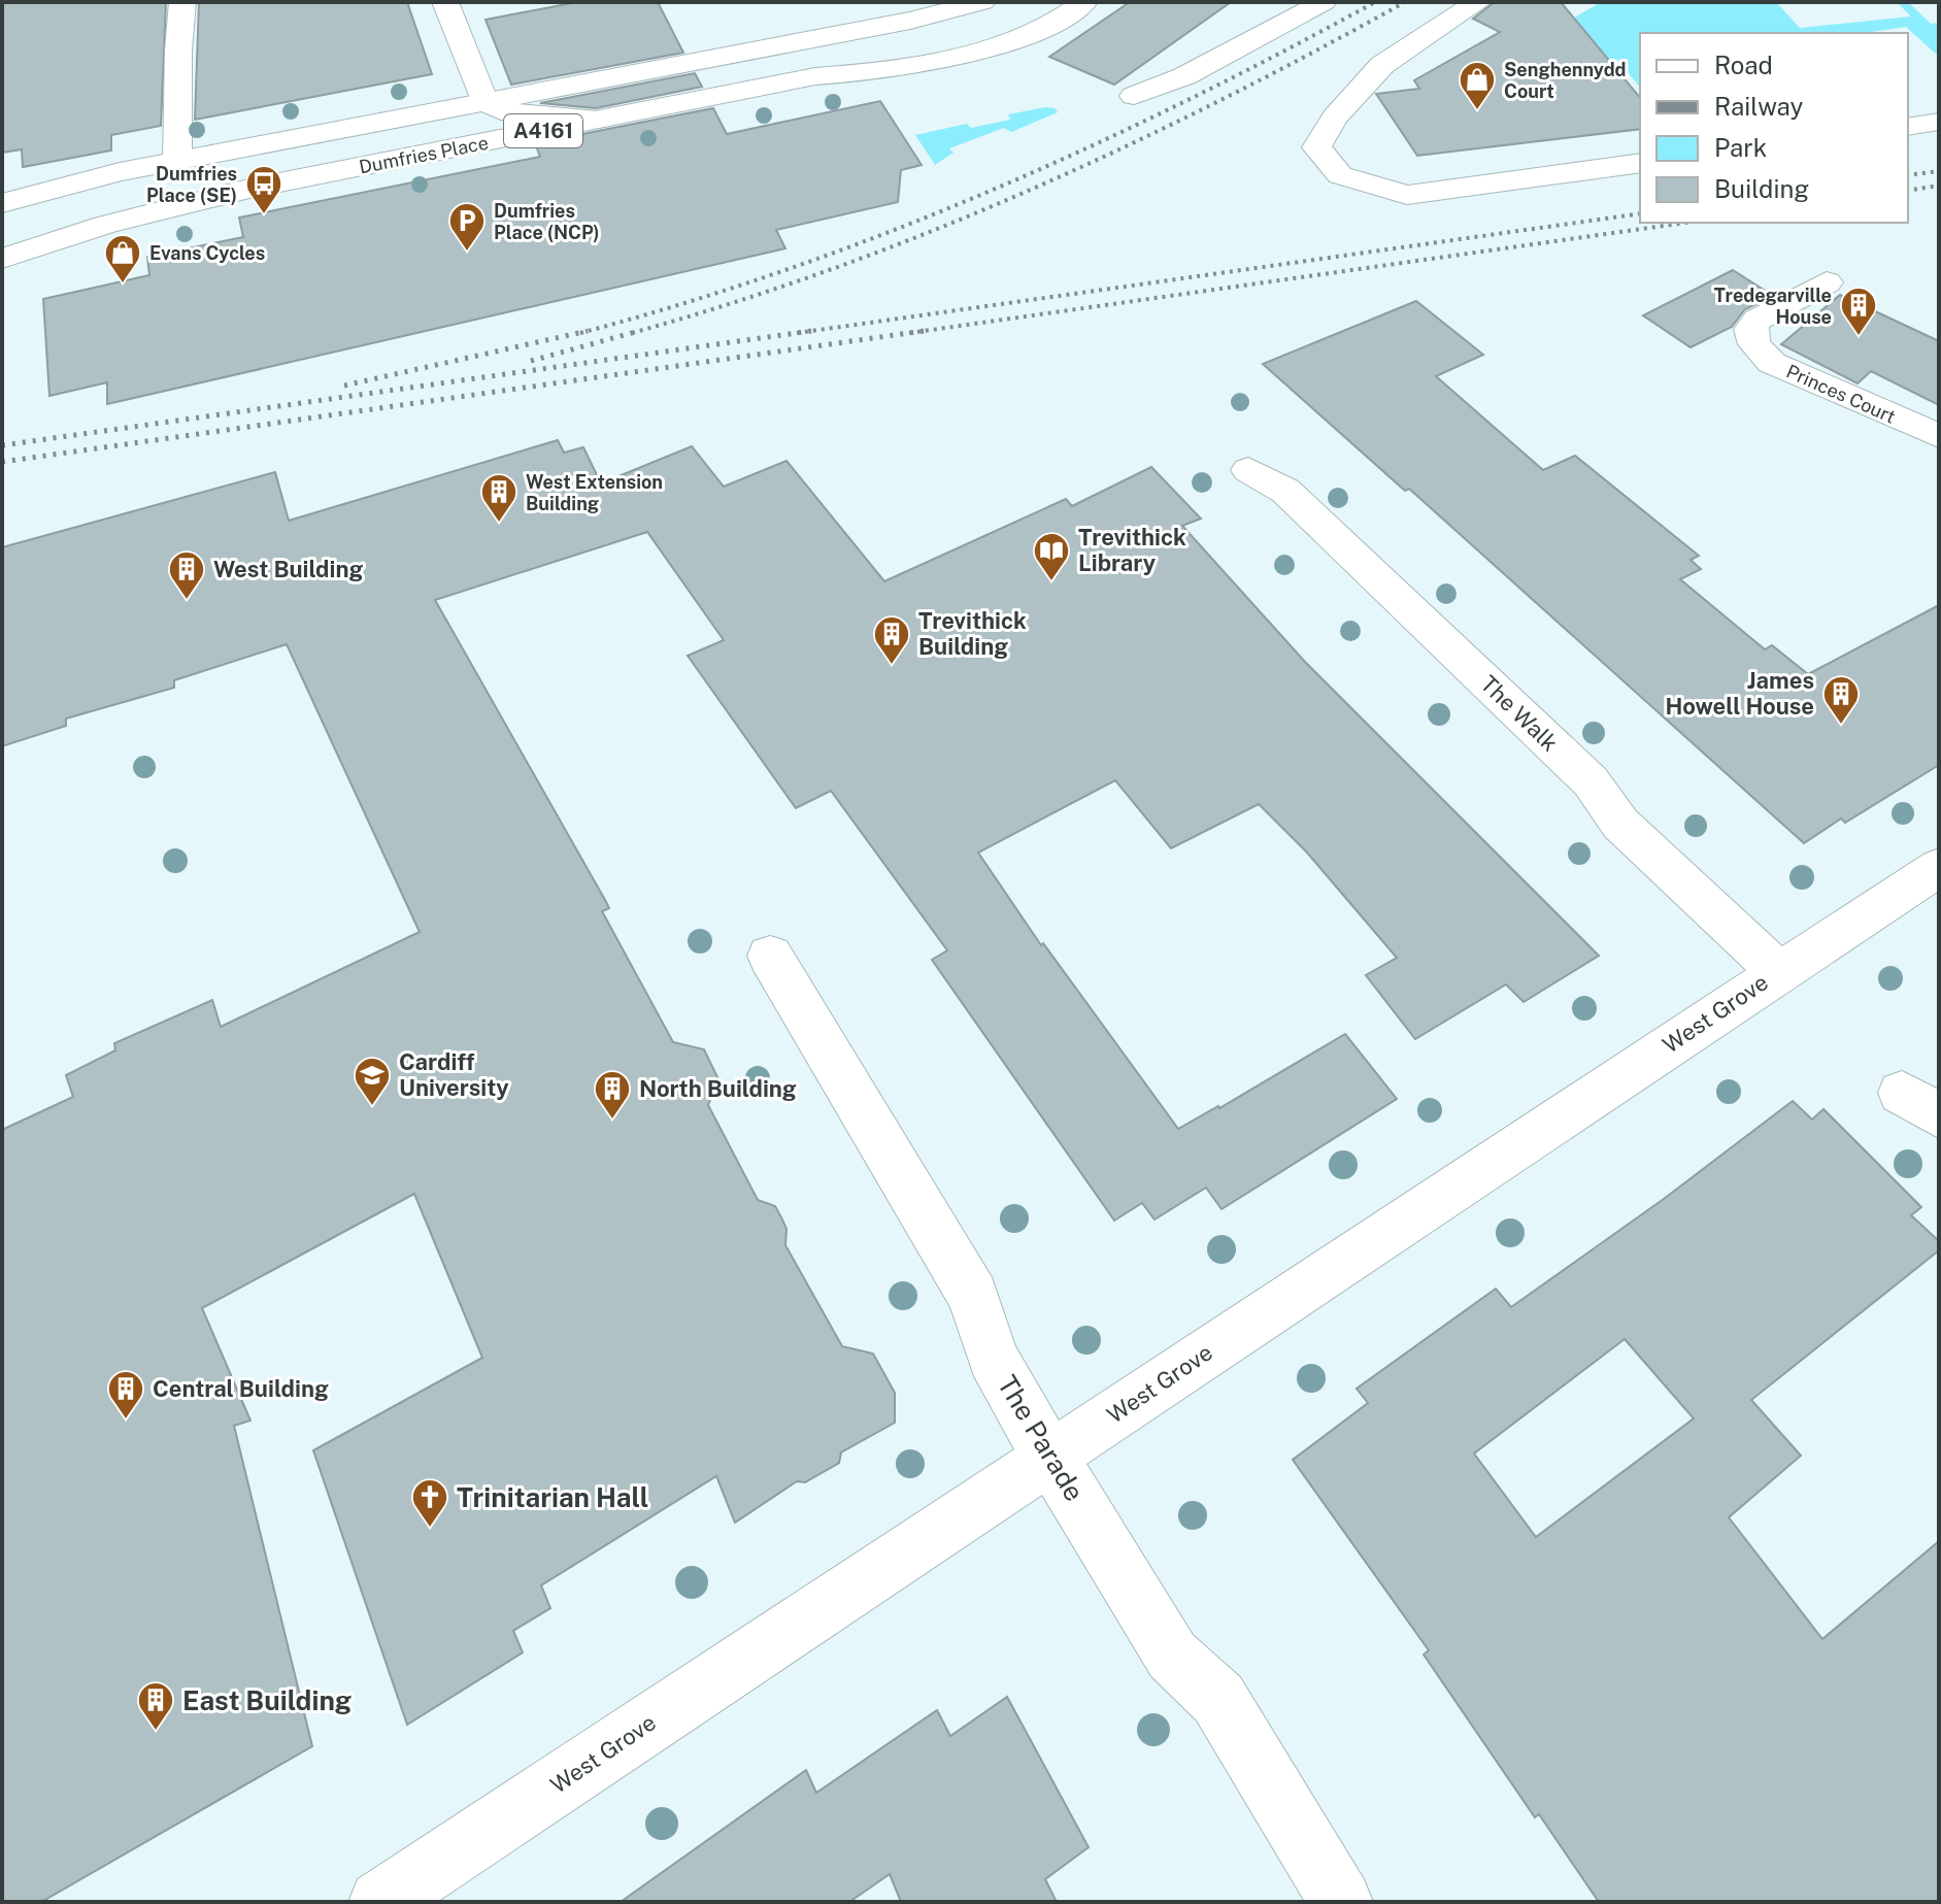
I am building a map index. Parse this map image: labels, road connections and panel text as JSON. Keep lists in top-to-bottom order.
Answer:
{
  "streets": {
    "street": [
      "A4161",
      "Dumfries Place",
      "Princes Court",
      "The Walk",
      "West Grove",
      "The Parade"
    ]
  },
  "crossings": [
    ["The Walk", "West Grove"],
    ["West Grove", "The Parade"]
  ],
  "places": {
    "shop": ["Senghennydd Court", "Evans Cycles"],
    "bus stop": ["Dumfries Place (SE)"],
    "parking": ["Dumfries Place (NCP)"],
    "building": [
      "Tredegarville House",
      "West Extension Building",
      "West Building",
      "Trevithick Building",
      "James Howell House",
      "North Building",
      "Central Building",
      "East Building"
    ],
    "library": ["Trevithick Library"],
    "school or university": ["Cardiff University"],
    "church": ["Trinitarian Hall"]
  },
  "legend": [
    "Road",
    "Railway",
    "Park",
    "Building"
  ]
}
